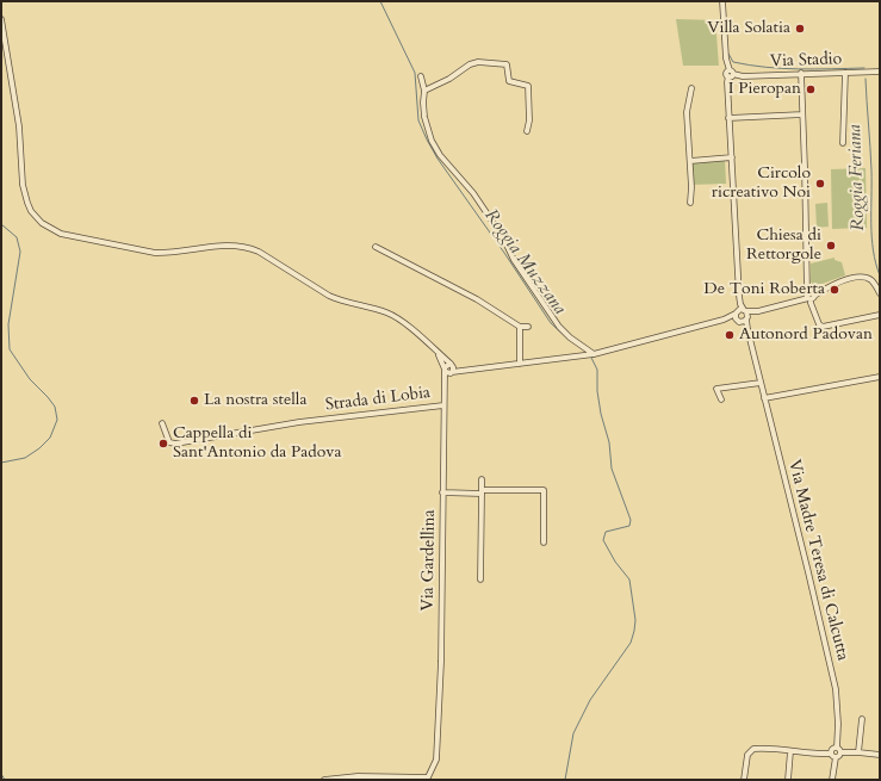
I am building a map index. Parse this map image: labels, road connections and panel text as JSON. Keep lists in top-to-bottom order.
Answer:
{
  "streets": {
    "street": [
      "Via Stadio",
      "Strada di Lobia",
      "Via Gardellina",
      "Via Madre Teresa di Calcutta"
    ]
  },
  "crossings": [
    ["Strada di Lobia", "Via Gardellina"]
  ],
  "water": ["Roggia Feriana", "Roggia Muzzana"],
  "places": [
    "Villa Solatia",
    "I Pieropan",
    "Circolo ricreativo Noi",
    "Chiesa di Rettorgole",
    "De Toni Roberta",
    "Autonord Padovan",
    "La nostra stella",
    "Cappella di Sant'Antonio da Padova"
  ]
}
